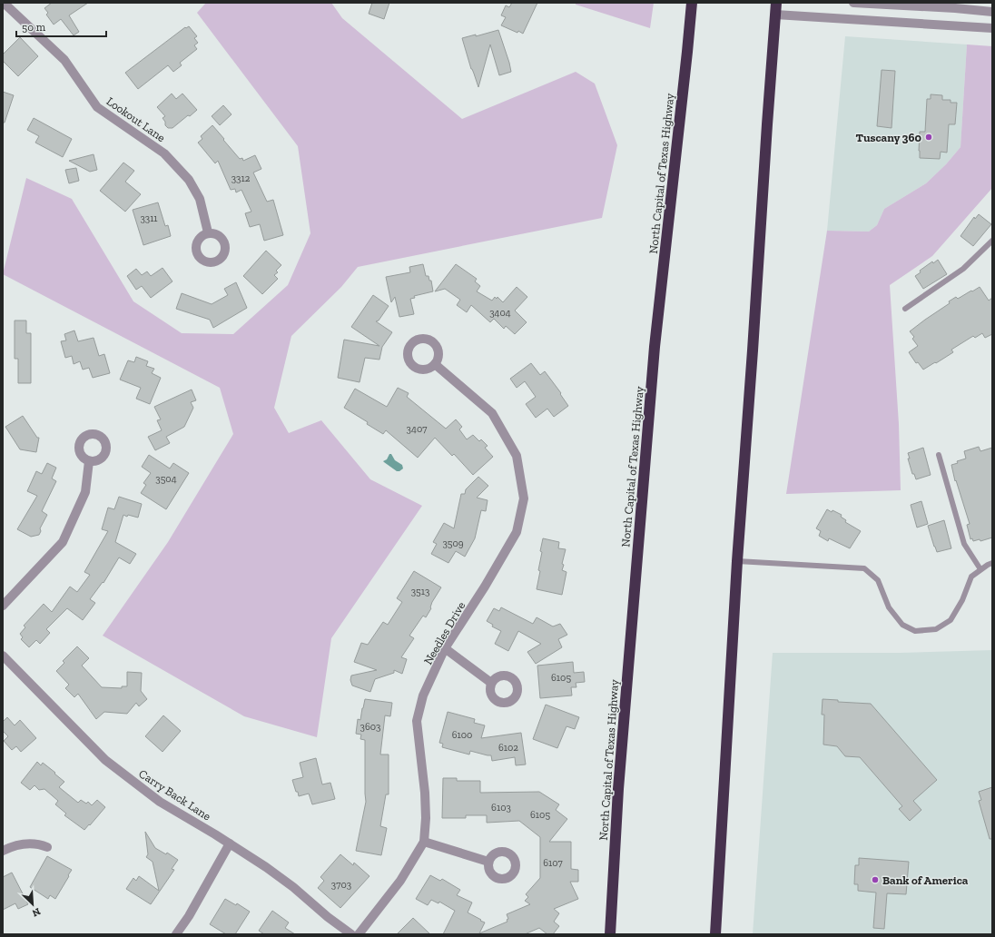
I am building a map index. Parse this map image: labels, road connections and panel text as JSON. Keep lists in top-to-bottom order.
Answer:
{
  "streets": {
    "highway": ["North Capital of Texas Highway"],
    "street": ["Lookout Lane", "Needles Drive", "Carry Back Lane"]
  },
  "places": ["Tuscany 360", "Bank of America"],
  "house_numbers": [
    "3312",
    "3311",
    "3404",
    "3407",
    "3504",
    "3509",
    "3513",
    "6105",
    "3603",
    "6100",
    "6102",
    "6103",
    "6105",
    "6107",
    "3703"
  ],
  "scale_bar": "50 m",
  "north": "bottom right"
}
